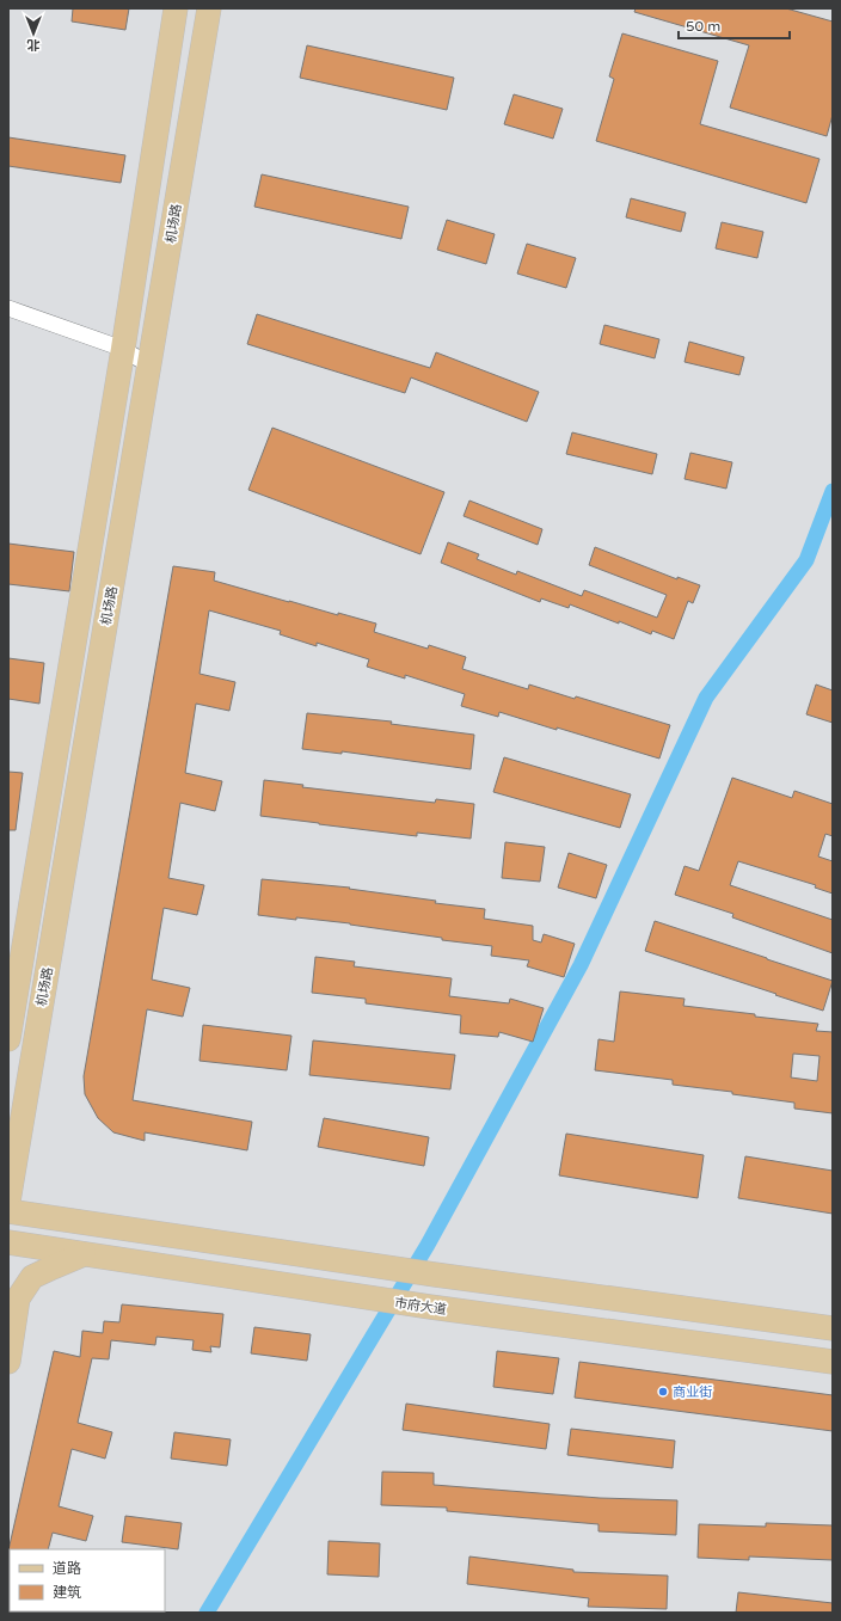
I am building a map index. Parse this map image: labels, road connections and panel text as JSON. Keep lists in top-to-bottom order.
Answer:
{
  "streets": {
    "main road": ["机场路", "市府大道"]
  },
  "places": ["商业街"],
  "legend": ["道路", "建筑"],
  "scale_bar": "50 m",
  "north": "bottom"
}
